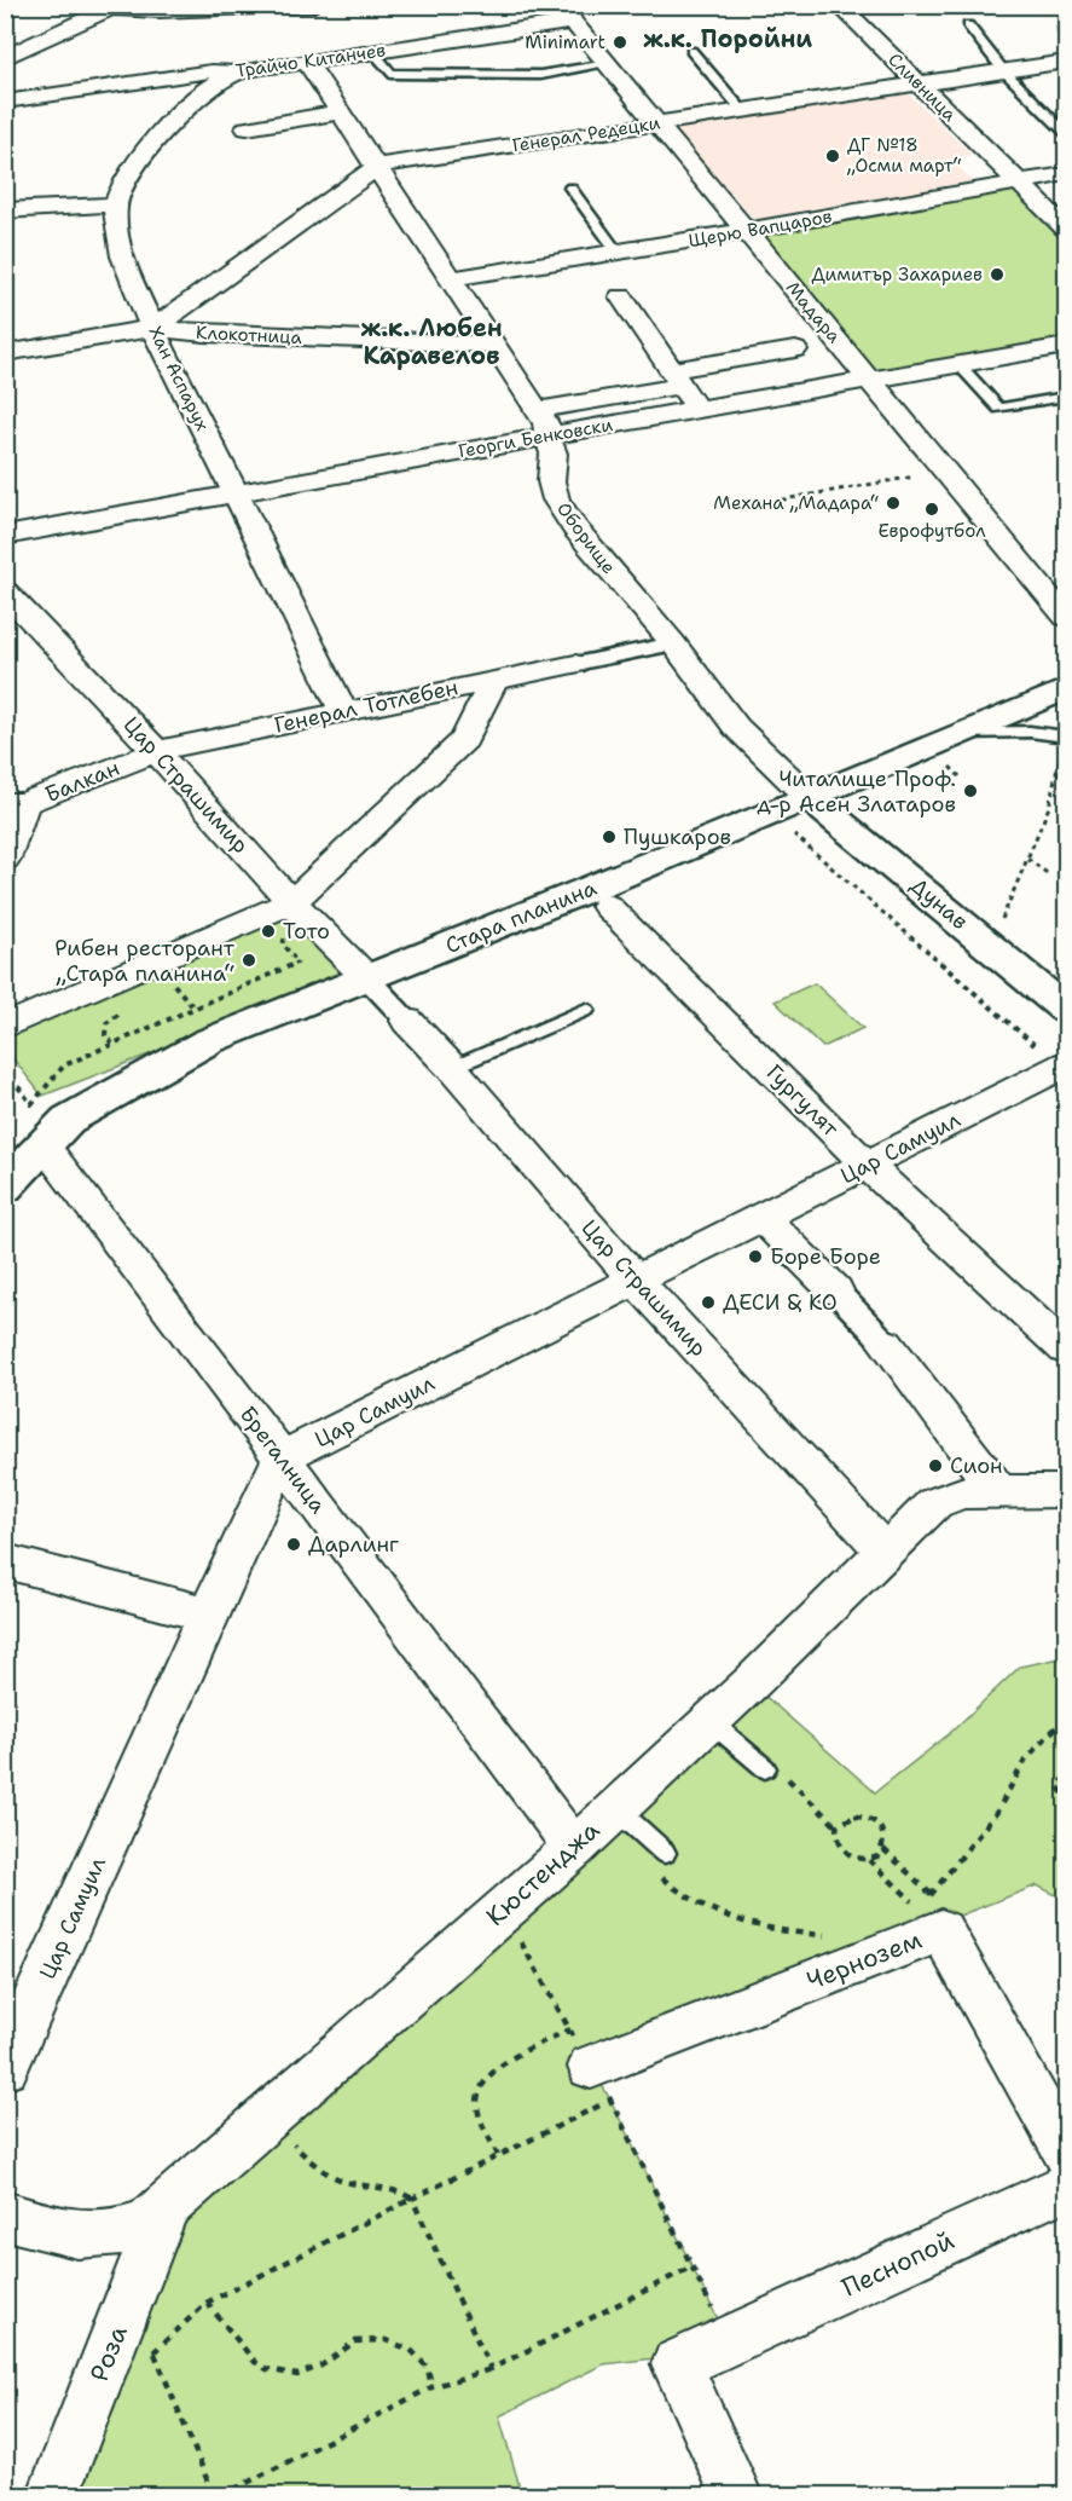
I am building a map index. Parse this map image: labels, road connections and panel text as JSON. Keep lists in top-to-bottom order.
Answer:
{
  "streets": {
    "main road": ["Дунав", "Стара планина"],
    "street": [
      "Трайчо Китанчев",
      "Сливница",
      "Генерал Редецки",
      "Щерю Вапцаров",
      "Мадара",
      "Клокотница",
      "Хан Аспарух",
      "Георги Бенковски",
      "Оборище",
      "Генерал Тотлебен",
      "Балкан",
      "Цар Страшимир",
      "Гургулят",
      "Цар Самуил",
      "Брегалница",
      "Кюстенджа",
      "Чернозем",
      "Песнопой",
      "Роза"
    ]
  },
  "crossings": [
    ["Трайчо Китанчев", "Мадара"],
    ["Трайчо Китанчев", "Хан Аспарух"],
    ["Трайчо Китанчев", "Оборище"],
    ["Сливница", "Генерал Редецки"],
    ["Сливница", "Щерю Вапцаров"],
    ["Генерал Редецки", "Мадара"],
    ["Генерал Редецки", "Клокотница"],
    ["Генерал Редецки", "Хан Аспарух"],
    ["Генерал Редецки", "Оборище"],
    ["Щерю Вапцаров", "Мадара"],
    ["Щерю Вапцаров", "Оборище"],
    ["Мадара", "Георги Бенковски"],
    ["Клокотница", "Хан Аспарух"],
    ["Клокотница", "Оборище"],
    ["Хан Аспарух", "Георги Бенковски"],
    ["Хан Аспарух", "Генерал Тотлебен"],
    ["Георги Бенковски", "Оборище"],
    ["Оборище", "Дунав"],
    ["Оборище", "Стара планина"],
    ["Генерал Тотлебен", "Балкан"],
    ["Генерал Тотлебен", "Цар Страшимир"],
    ["Балкан", "Цар Страшимир"],
    ["Цар Страшимир", "Стара планина"],
    ["Цар Страшимир", "Цар Самуил"],
    ["Цар Страшимир", "Кюстенджа"],
    ["Дунав", "Стара планина"],
    ["Стара планина", "Гургулят"],
    ["Стара планина", "Брегалница"],
    ["Гургулят", "Цар Самуил"],
    ["Цар Самуил", "Брегалница"],
    ["Брегалница", "Кюстенджа"],
    ["Кюстенджа", "Роза"]
  ],
  "districts": ["ж.к. Поройни", "ж.к. Любен Каравелов"],
  "places": [
    "Minimart",
    "ДГ №18 „Осми март“",
    "Димитър Захариев",
    "Механа „Мадара“",
    "Еврофутбол",
    "Читалище Проф. д-р Асен Златаров",
    "Пушкаров",
    "Тото",
    "Рибен ресторант „Стара планина“",
    "Боре Боре",
    "ДЕСИ & КО",
    "Сион",
    "Дарлинг"
  ]
}
